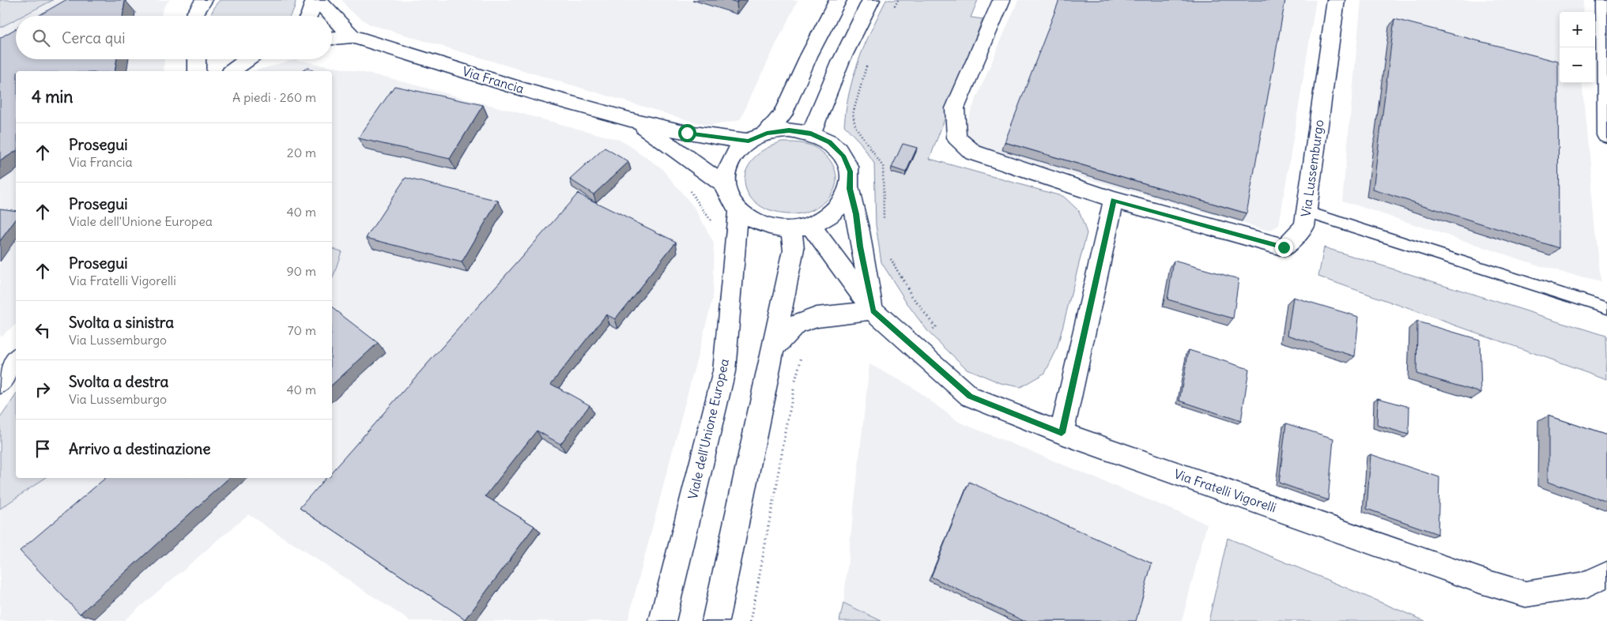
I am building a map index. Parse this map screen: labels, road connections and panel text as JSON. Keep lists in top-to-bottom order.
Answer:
{
  "streets": {
    "street": [
      "Via Francia",
      "Via Lussemburgo",
      "Viale dell'Unione Europea",
      "Via Fratelli Vigorelli"
    ]
  },
  "crossings": [
    ["Via Francia", "Viale dell'Unione Europea"],
    ["Via Francia", "Via Fratelli Vigorelli"],
    ["Viale dell'Unione Europea", "Via Fratelli Vigorelli"]
  ],
  "page": {
    "map_buttons": ["+", "−"],
    "search": "Cerca qui",
    "heading": ["4 min", "A piedi · 260 m"],
    "list": [
      ["Prosegui", "Via Francia", "20 m"],
      ["Prosegui", "Viale dell'Unione Europea", "40 m"],
      ["Prosegui", "Via Fratelli Vigorelli", "90 m"],
      ["Svolta a sinistra", "Via Lussemburgo", "70 m"],
      ["Svolta a destra", "Via Lussemburgo", "40 m"],
      "Arrivo a destinazione"
    ]
  }
}
